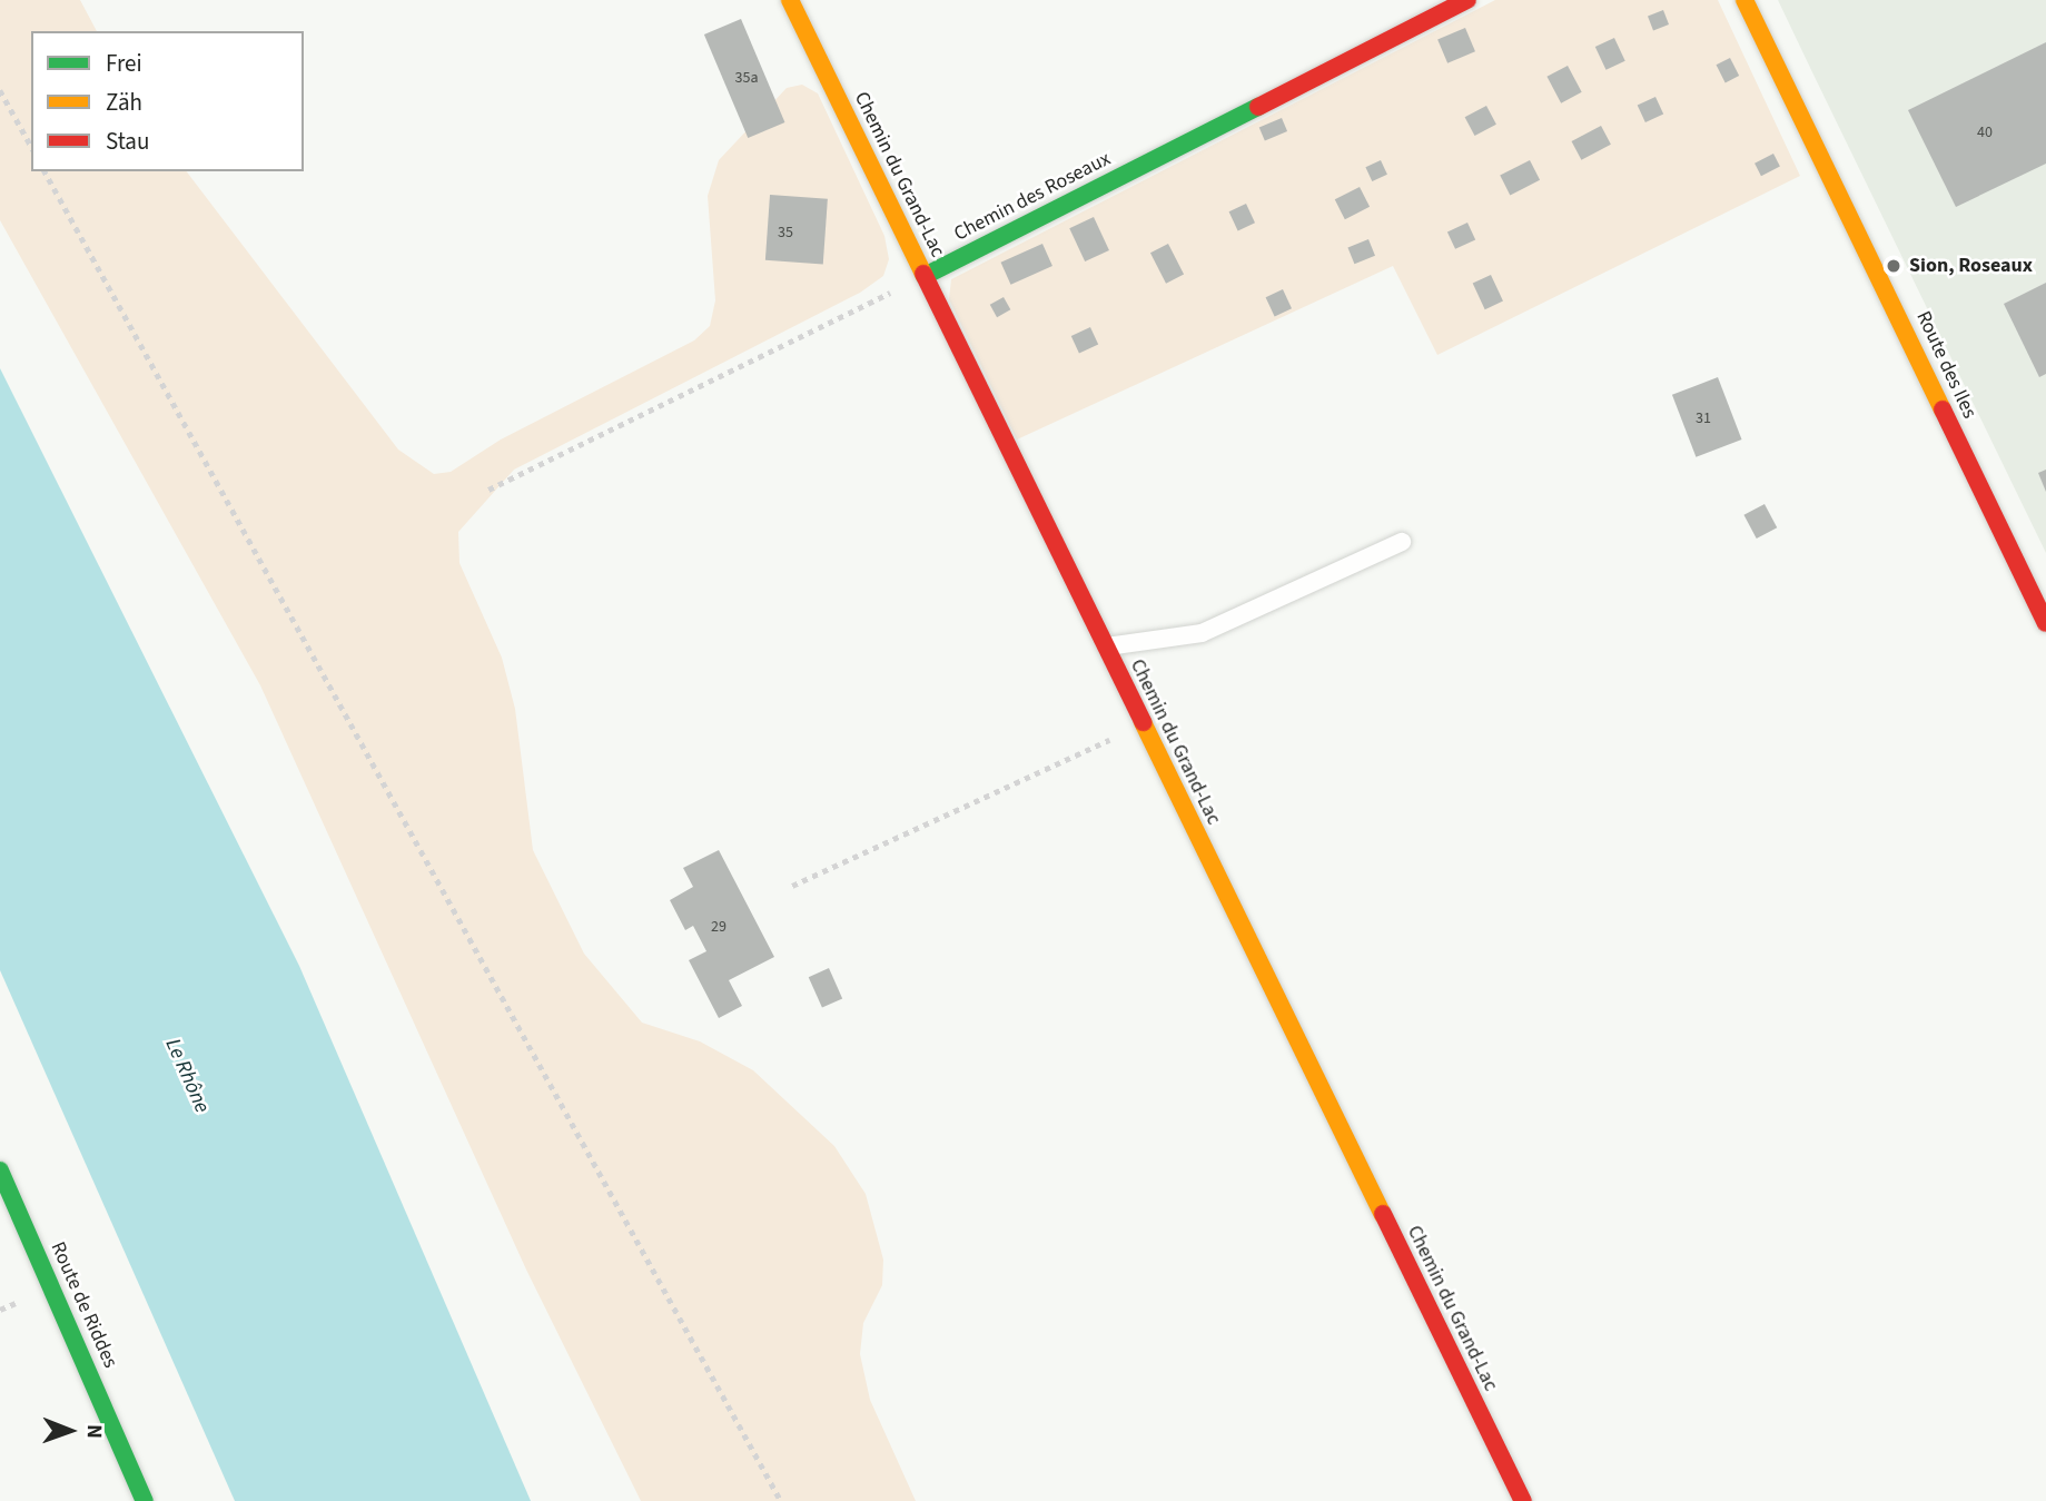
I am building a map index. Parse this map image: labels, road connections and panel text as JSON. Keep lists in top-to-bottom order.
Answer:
{
  "streets": {
    "street": [
      "Chemin du Grand-Lac",
      "Chemin des Roseaux",
      "Route des Iles",
      "Route de Riddes"
    ]
  },
  "crossings": [
    ["Chemin du Grand-Lac", "Chemin des Roseaux"]
  ],
  "water": ["Le Rhône"],
  "places": ["Sion, Roseaux"],
  "house_numbers": [
    "35a",
    "40",
    "35",
    "31",
    "29"
  ],
  "legend": ["Frei", "Zäh", "Stau"],
  "north": "right"
}
